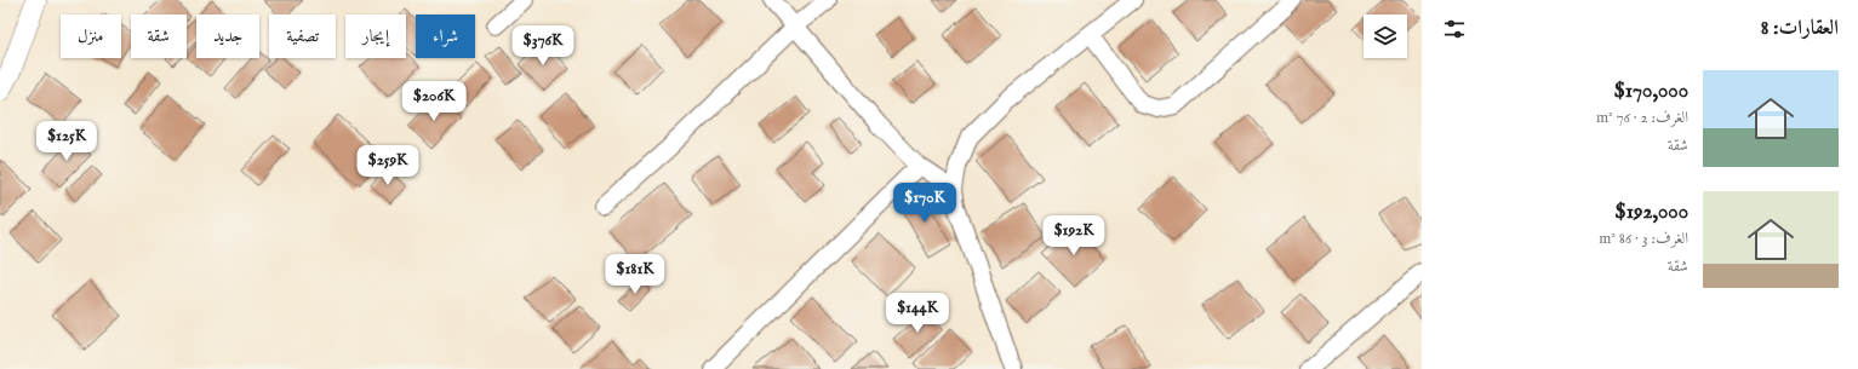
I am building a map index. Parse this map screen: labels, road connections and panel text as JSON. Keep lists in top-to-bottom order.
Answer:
{
  "page": {
    "heading": "العقارات: 8",
    "chip": [
      "شراء",
      "إيجار",
      "تصفية",
      "جديد",
      "شقة",
      "منزل"
    ],
    "price": [
      "$376K",
      "$206K",
      "$125K",
      "$259K",
      "$170K",
      "$192K",
      "$181K",
      "$144K"
    ],
    "list": [
      {
        "name": "$170,000",
        "note": "الغرف: 2 · 76 m² · شقة"
      },
      {
        "name": "$192,000",
        "note": "الغرف: 3 · 86 m² · شقة"
      }
    ]
  }
}
